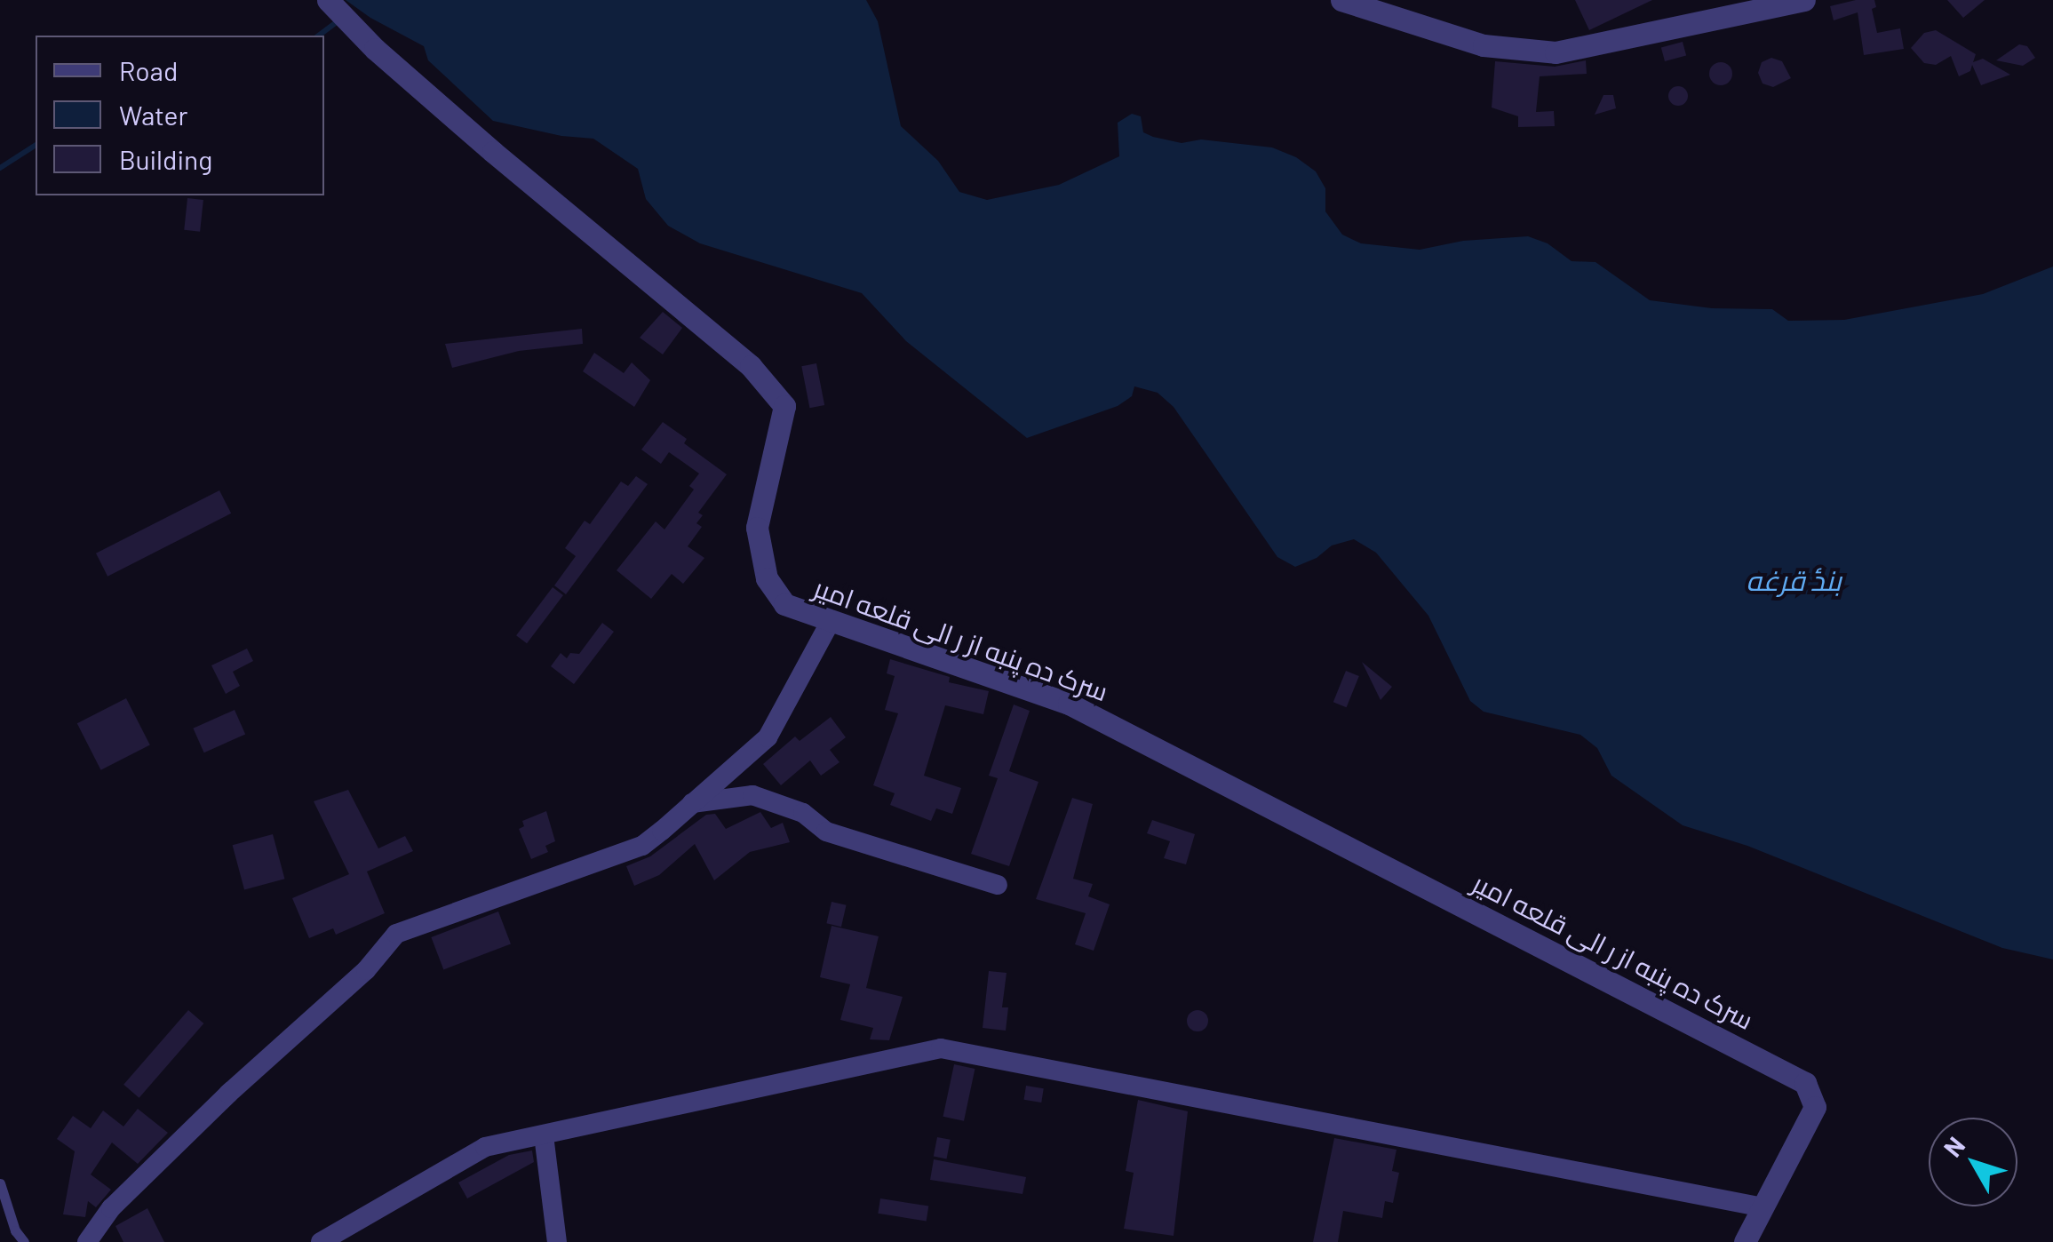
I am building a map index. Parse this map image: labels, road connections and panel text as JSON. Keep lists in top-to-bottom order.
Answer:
{
  "streets": {
    "street": ["سرک ده پنبه از ر الی قلعه امیر"]
  },
  "water": ["بندٔ قرغه"],
  "legend": ["Road", "Water", "Building"],
  "north": "top left"
}
